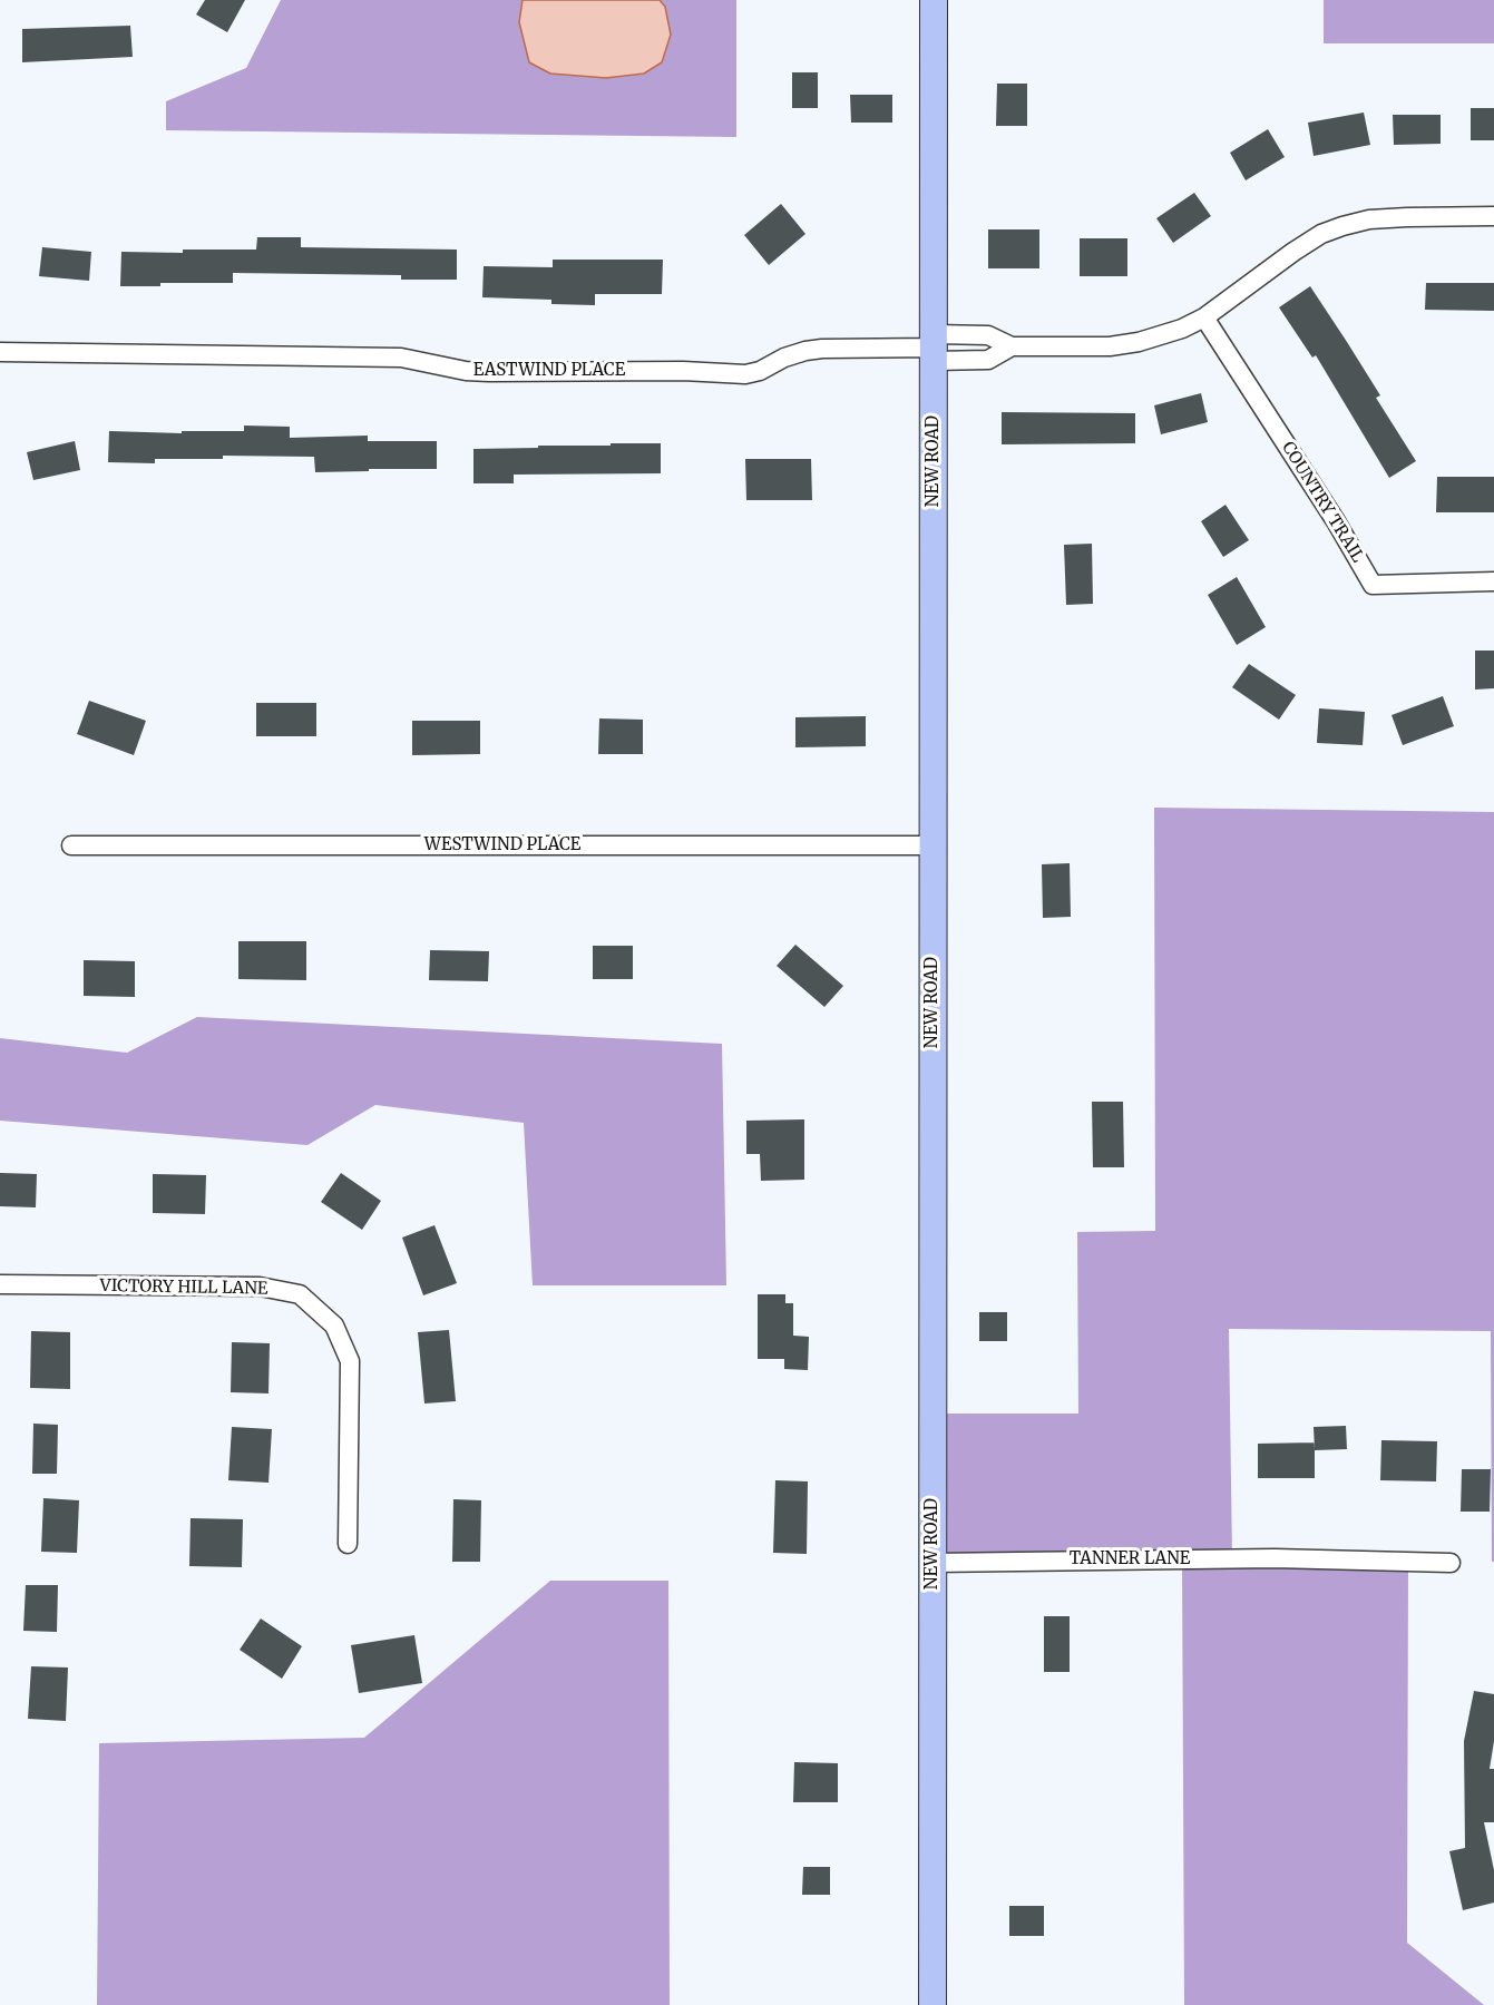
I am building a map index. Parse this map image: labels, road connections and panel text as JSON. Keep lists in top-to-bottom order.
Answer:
{
  "streets": {
    "street": [
      "EASTWIND PLACE",
      "NEW ROAD",
      "COUNTRY TRAIL",
      "WESTWIND PLACE",
      "VICTORY HILL LANE",
      "TANNER LANE"
    ]
  },
  "crossings": [
    ["EASTWIND PLACE", "NEW ROAD"],
    ["NEW ROAD", "WESTWIND PLACE"],
    ["NEW ROAD", "TANNER LANE"]
  ]
}
